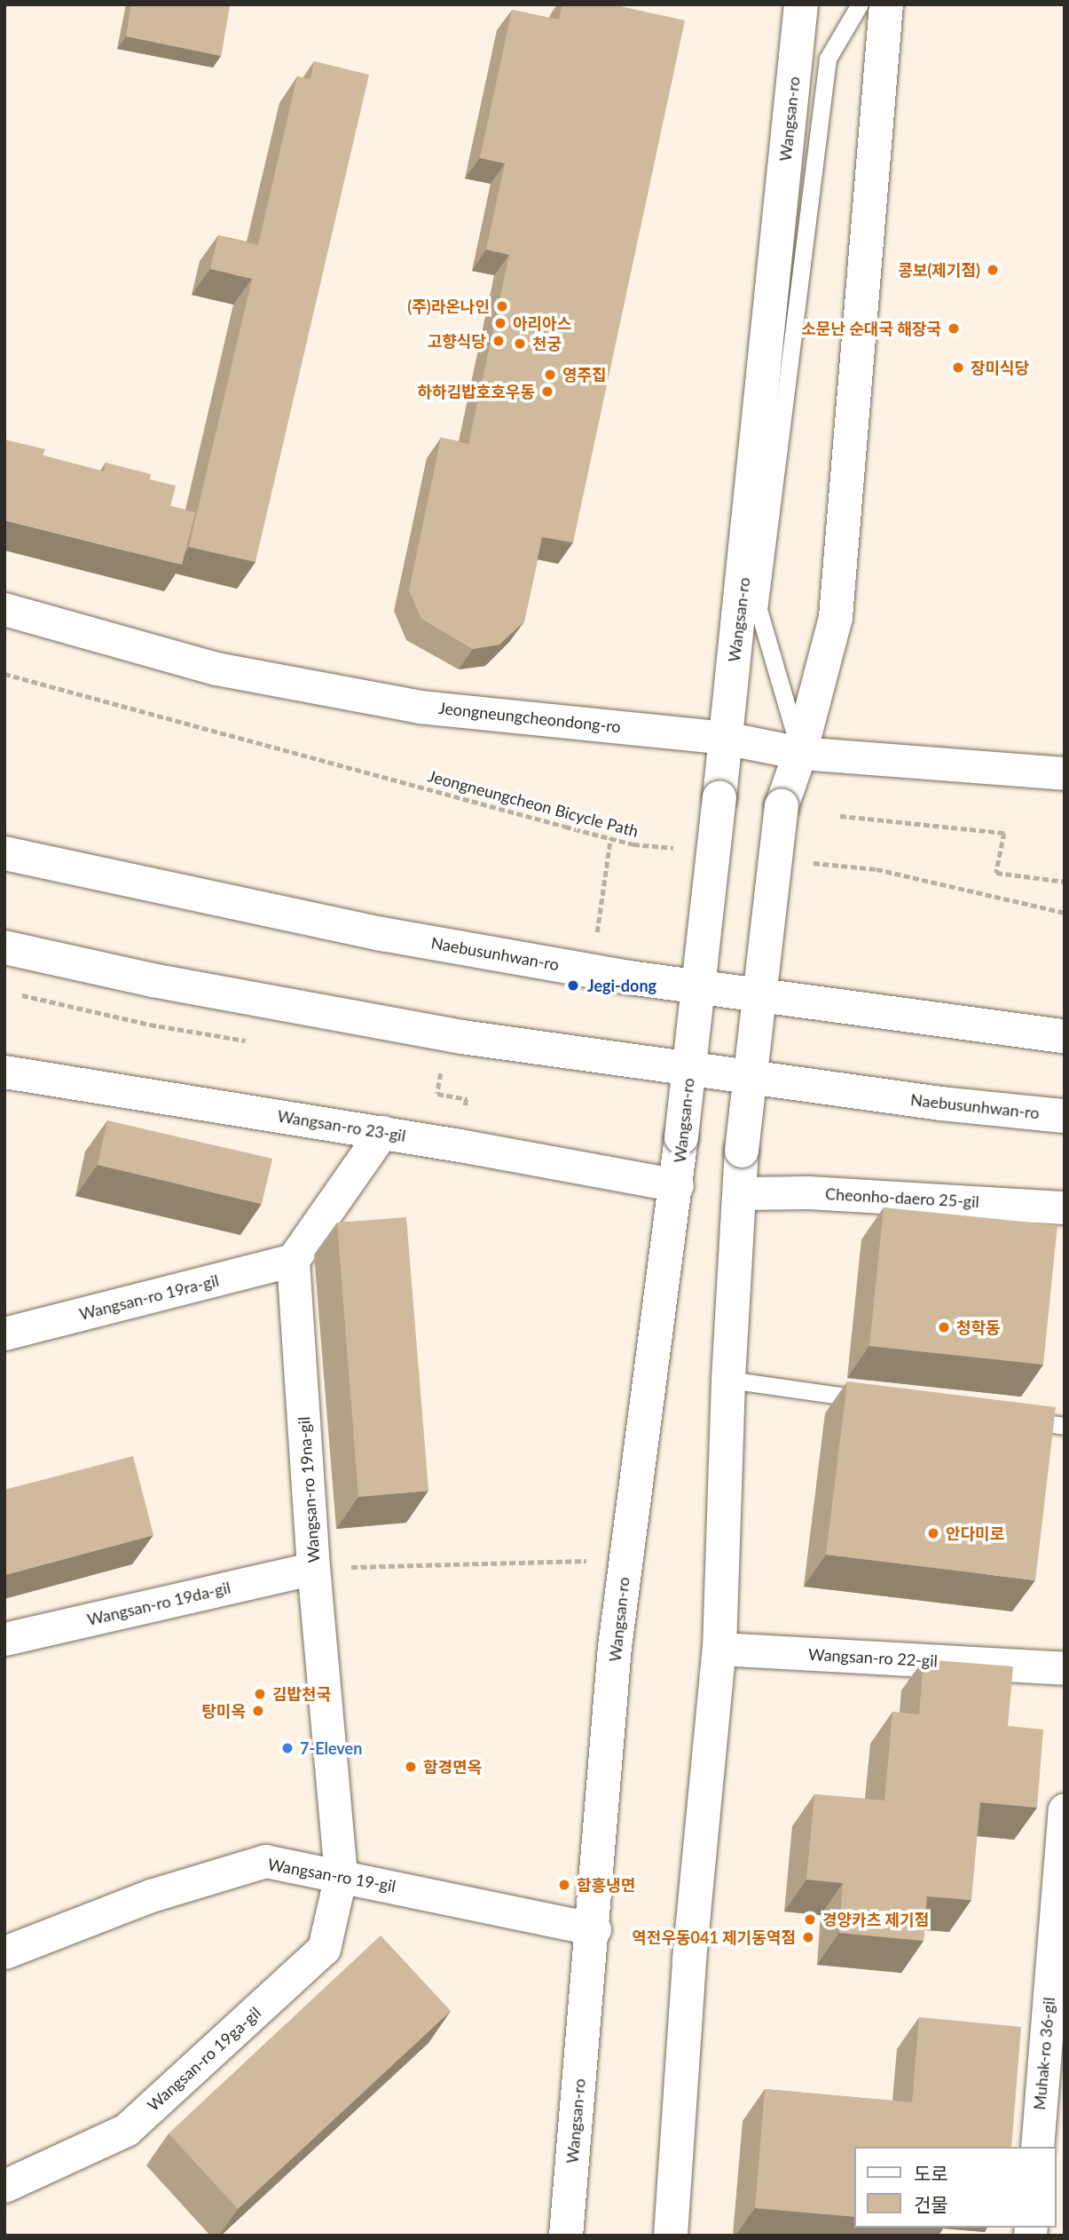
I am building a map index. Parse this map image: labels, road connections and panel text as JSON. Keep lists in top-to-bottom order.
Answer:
{
  "streets": {
    "main road": ["Wangsan-ro", "Naebusunhwan-ro"],
    "street": [
      "Jeongneungcheondong-ro",
      "Wangsan-ro 23-gil",
      "Cheonho-daero 25-gil",
      "Wangsan-ro 19ra-gil",
      "Wangsan-ro 19na-gil",
      "Wangsan-ro 19da-gil",
      "Wangsan-ro 22-gil",
      "Wangsan-ro 19-gil",
      "Muhak-ro 36-gil",
      "Wangsan-ro 19ga-gil"
    ],
    "path": ["Jeongneungcheon Bicycle Path"]
  },
  "crossings": [
    ["Wangsan-ro", "Jeongneungcheondong-ro"],
    ["Wangsan-ro", "Wangsan-ro 23-gil"],
    ["Wangsan-ro", "Wangsan-ro 19-gil"],
    ["Wangsan-ro 19ra-gil", "Wangsan-ro 19na-gil"],
    ["Wangsan-ro 19na-gil", "Wangsan-ro 19da-gil"],
    ["Wangsan-ro 19na-gil", "Wangsan-ro 19-gil"],
    ["Wangsan-ro 19na-gil", "Wangsan-ro 19ga-gil"],
    ["Wangsan-ro 19-gil", "Wangsan-ro 19ga-gil"]
  ],
  "places": [
    "콩보(제기점)",
    "(주)라온나인",
    "아리아스",
    "소문난 순대국 해장국",
    "고향식당",
    "천궁",
    "장미식당",
    "영주집",
    "하하김밥호호우동",
    "Jegi-dong",
    "청학동",
    "안다미로",
    "김밥천국",
    "탕미옥",
    "7-Eleven",
    "함경면옥",
    "함흥냉면",
    "경양카츠 제기점",
    "역전우동041 제기동역점"
  ],
  "legend": ["도로", "건물"]
}
